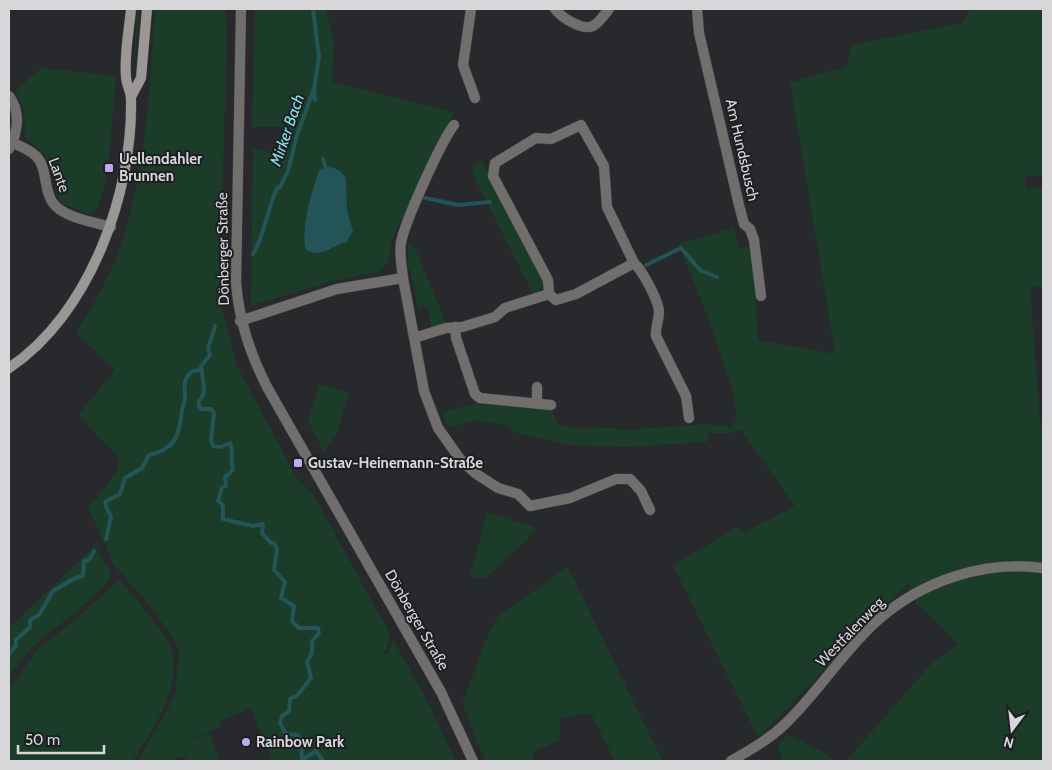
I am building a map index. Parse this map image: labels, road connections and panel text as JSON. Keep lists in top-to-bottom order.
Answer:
{
  "streets": {
    "street": [
      "Am Hundsbusch",
      "Lante",
      "Dönberger Straße",
      "Westfalenweg"
    ]
  },
  "water": ["Mirker Bach"],
  "places": {
    "transit": ["Uellendahler Brunnen", "Gustav-Heinemann-Straße"],
    "other": ["Rainbow Park"]
  },
  "scale_bar": "50 m",
  "north": "bottom"
}
